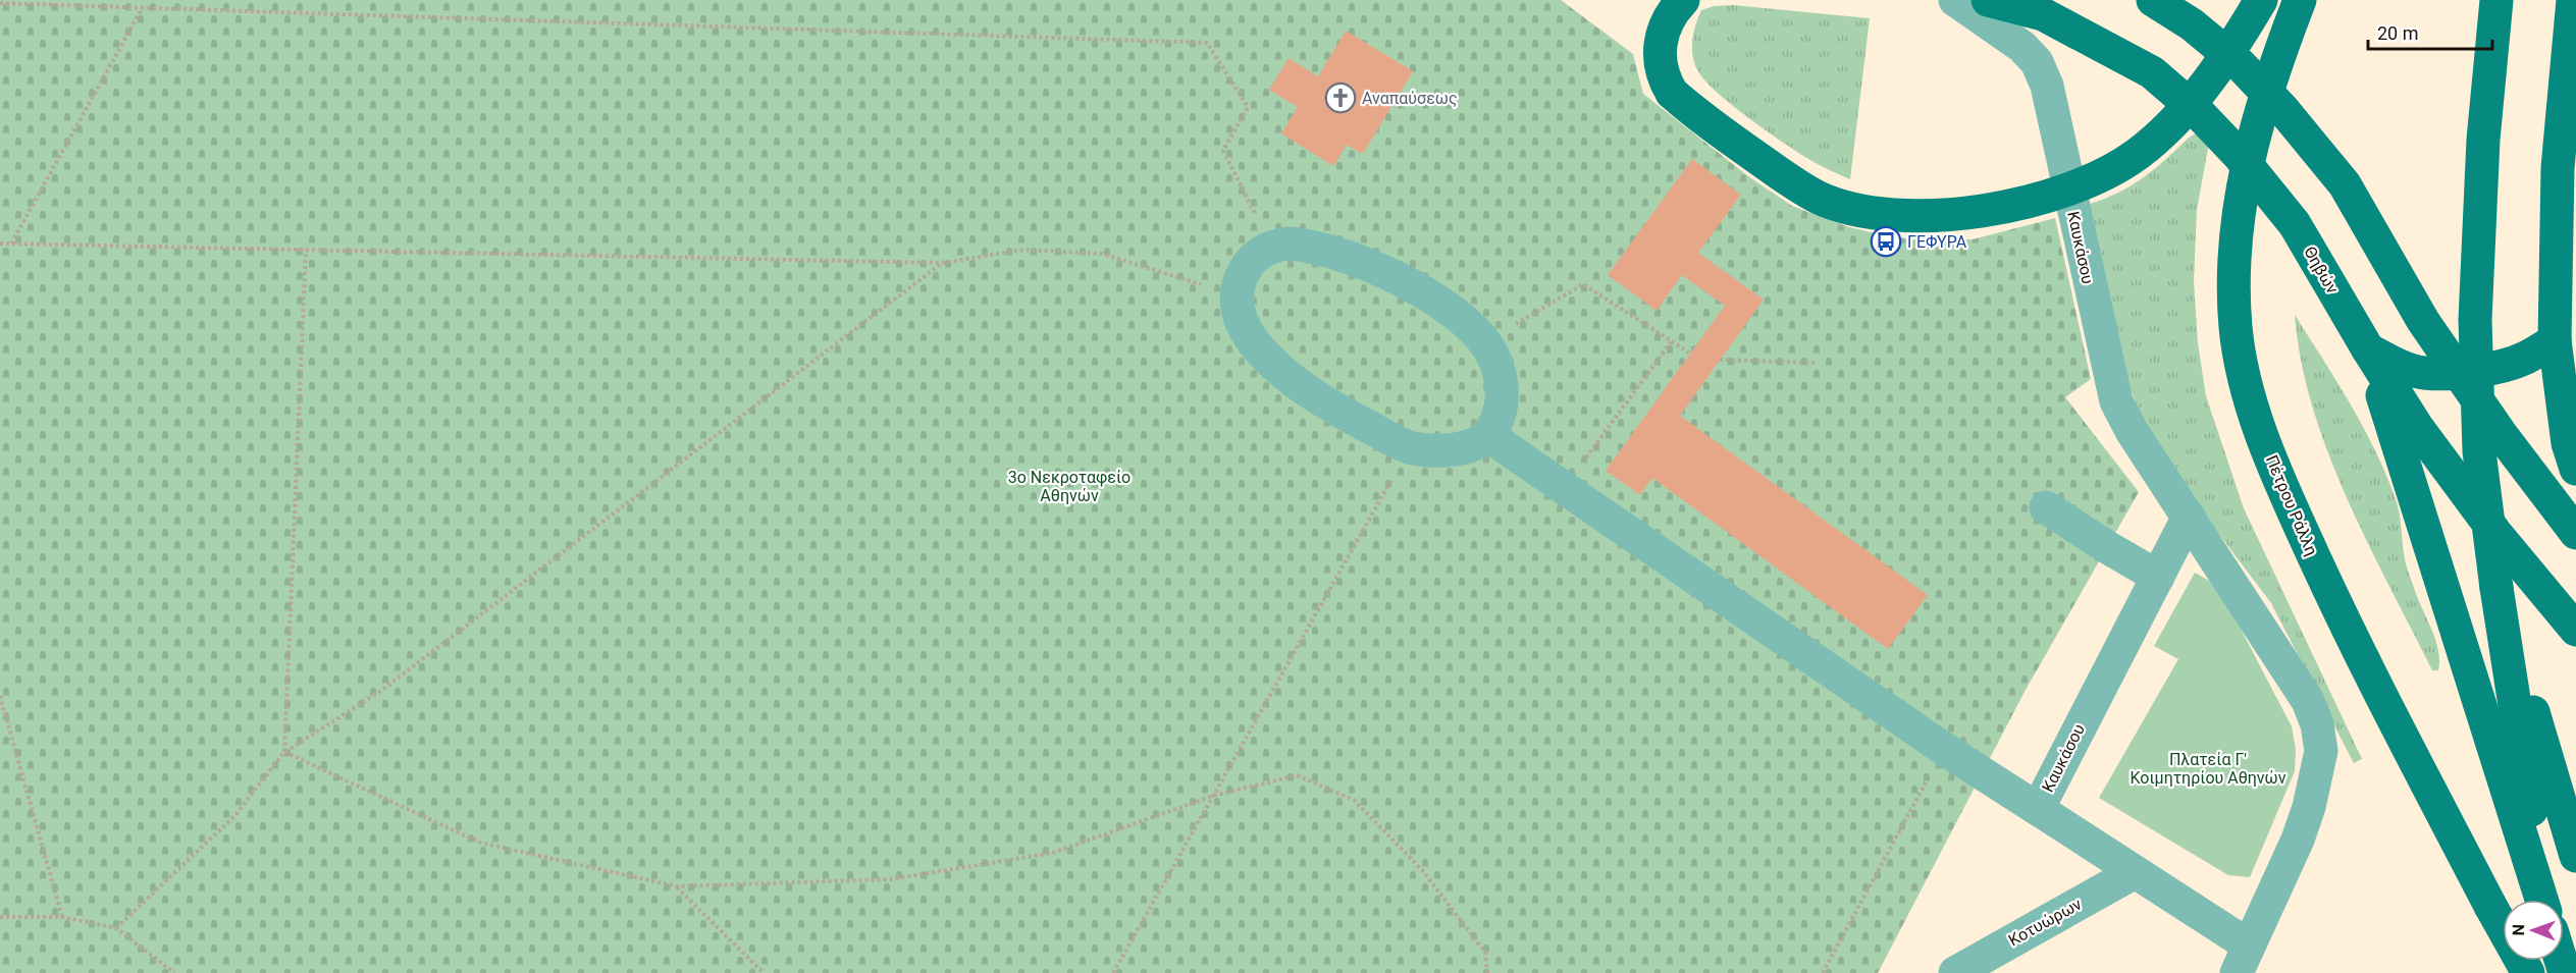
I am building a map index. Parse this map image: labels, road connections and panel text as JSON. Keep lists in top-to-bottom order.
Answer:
{
  "streets": {
    "main road": ["Θηβών", "Πέτρου Ράλλη"],
    "street": ["Καυκάσου", "Κοτυώρων"]
  },
  "crossings": [
    ["Καυκάσου", "Κοτυώρων"]
  ],
  "parks": ["3ο Νεκροταφείο Αθηνών", "Πλατεία Γ' Κοιμητηρίου Αθηνών"],
  "places": {
    "church": ["Αναπαύσεως"],
    "bus stop": ["ΓΕΦΥΡΑ"]
  },
  "scale_bar": "20 m",
  "north": "left"
}
